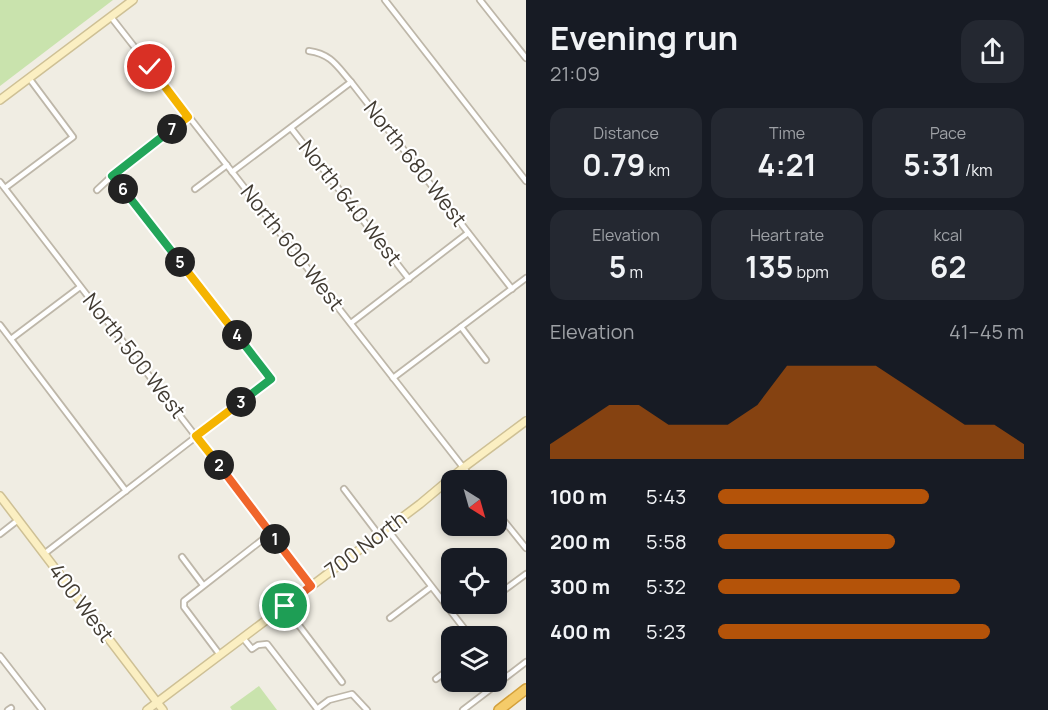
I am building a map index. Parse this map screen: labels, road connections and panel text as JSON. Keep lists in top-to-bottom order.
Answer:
{
  "streets": {
    "street": [
      "North 680 West",
      "North 640 West",
      "North 600 West",
      "North 500 West",
      "700 North",
      "400 West"
    ]
  },
  "crossings": [
    ["North 600 West", "700 North"],
    ["North 500 West", "700 North"],
    ["700 North", "400 West"]
  ],
  "north": "bottom right",
  "page": {
    "heading": ["Evening run", "21:09"],
    "stats": [
      ["Distance", "0.79 km"],
      ["Time", "4:21"],
      ["Pace", "5:31 /km"],
      ["Elevation", "5 m"],
      ["Heart rate", "135 bpm"],
      ["kcal", "62"]
    ],
    "pins": [
      "7",
      "6",
      "5",
      "4",
      "3",
      "2",
      "1"
    ],
    "chart": ["Elevation", "41–45 m"],
    "list": [
      {
        "name": "100 m",
        "note": "5:43"
      },
      {
        "name": "200 m",
        "note": "5:58"
      },
      {
        "name": "300 m",
        "note": "5:32"
      },
      {
        "name": "400 m",
        "note": "5:23"
      }
    ]
  }
}
